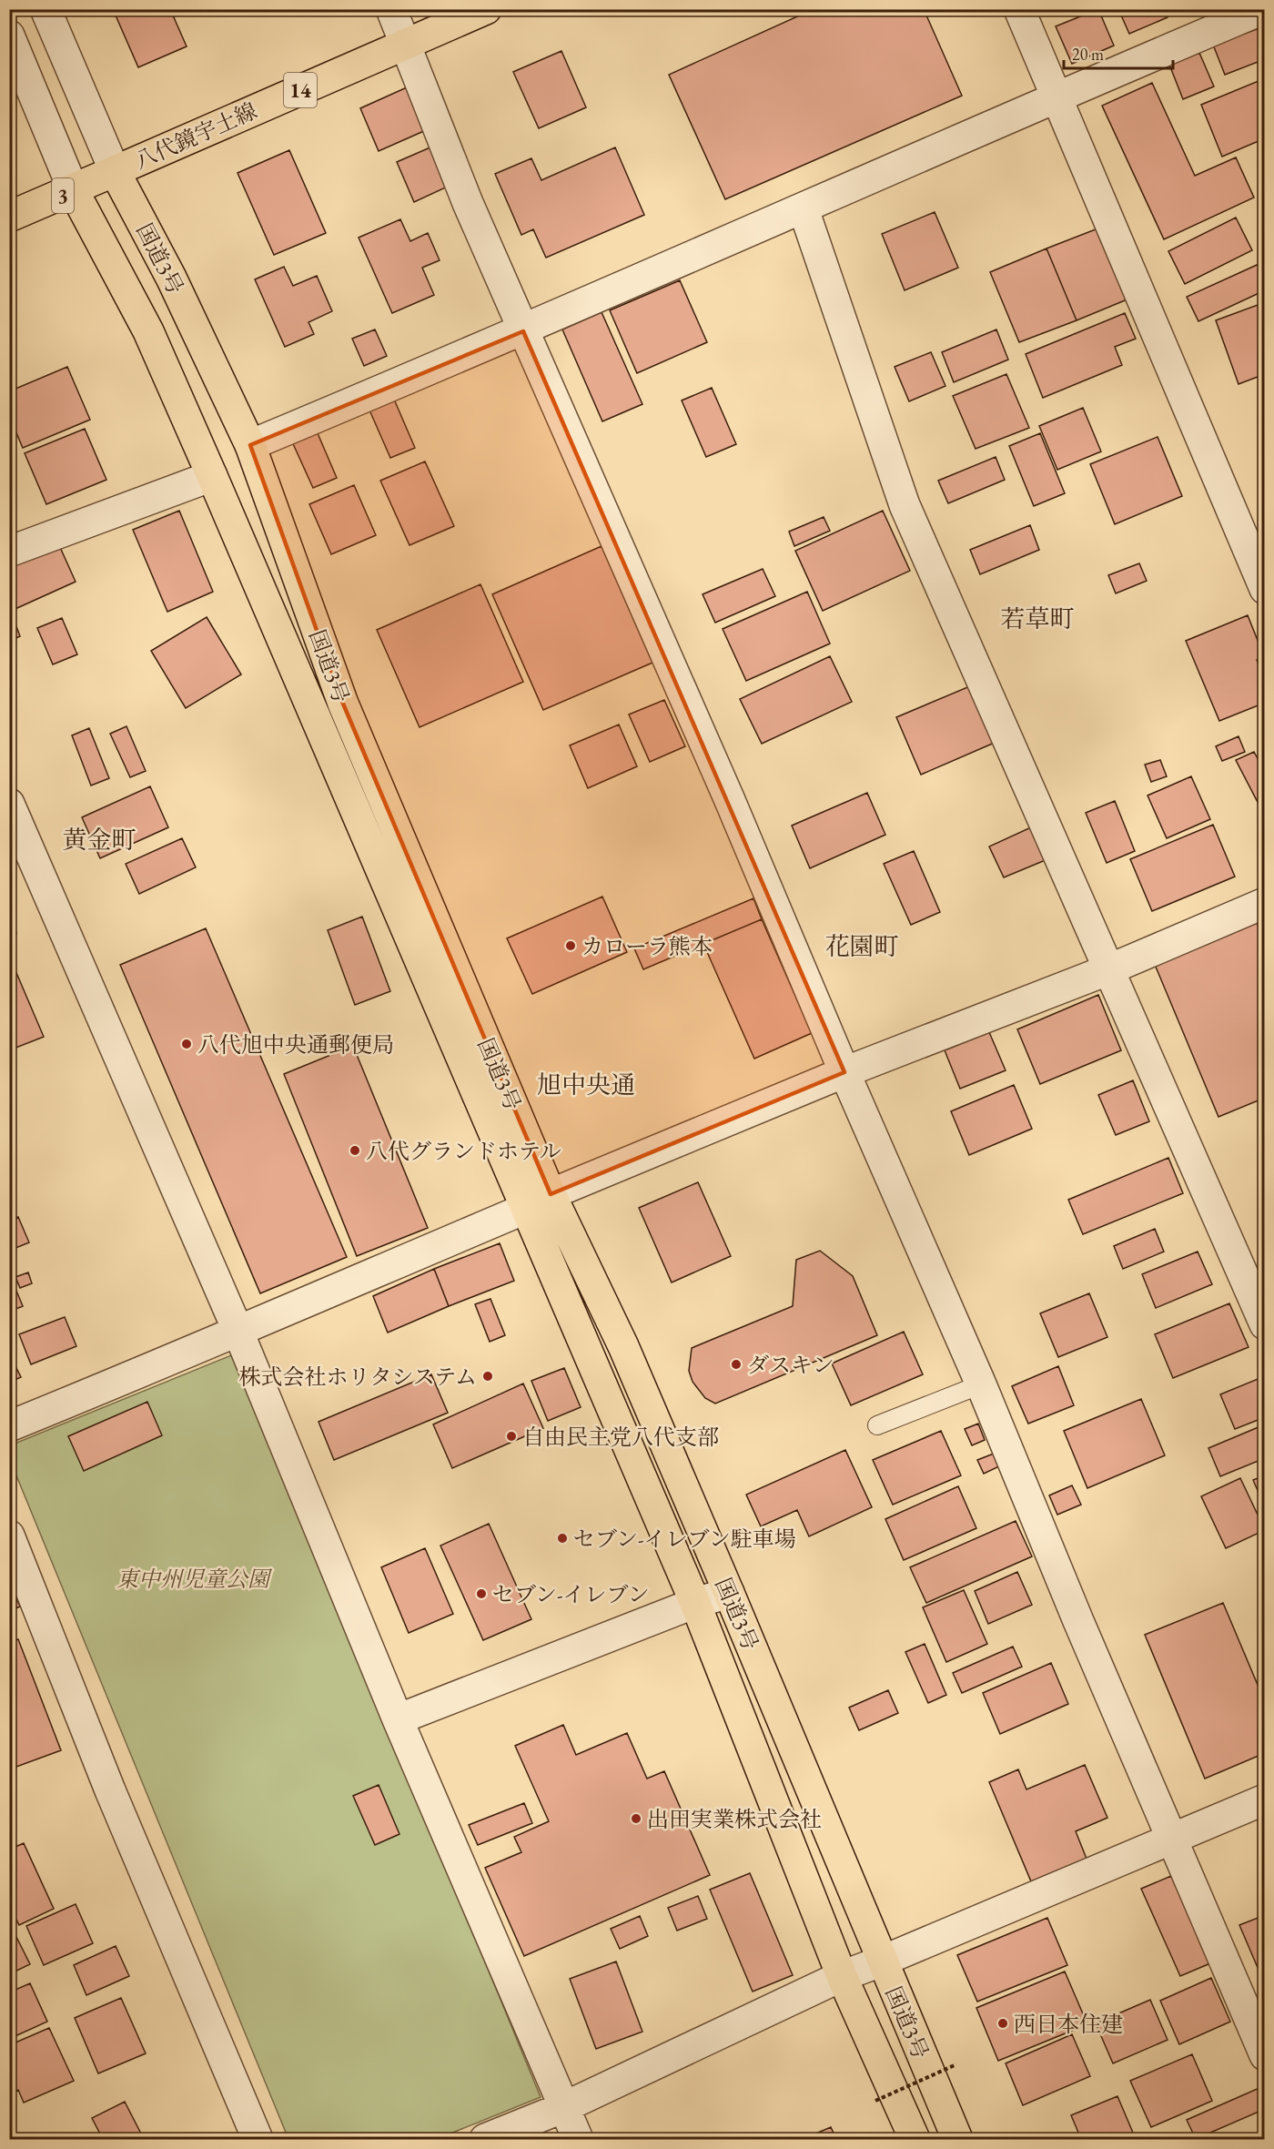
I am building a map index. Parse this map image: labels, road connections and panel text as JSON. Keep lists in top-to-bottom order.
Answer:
{
  "streets": {
    "main road": [
      "14",
      "八代鏡宇土線",
      "3",
      "国道3号"
    ]
  },
  "crossings": [
    ["八代鏡宇土線", "3"],
    ["八代鏡宇土線", "国道3号"],
    ["3", "国道3号"]
  ],
  "districts": [
    "若草町",
    "黄金町",
    "花園町",
    "旭中央通"
  ],
  "parks": ["東中州児童公園"],
  "places": [
    "カローラ熊本",
    "八代旭中央通郵便局",
    "八代グランドホテル",
    "ダスキン",
    "株式会社ホリタシステム",
    "自由民主党八代支部",
    "セブン-イレブン駐車場",
    "セブン-イレブン",
    "出田実業株式会社",
    "西日本住建"
  ],
  "scale_bar": "20 m"
}
